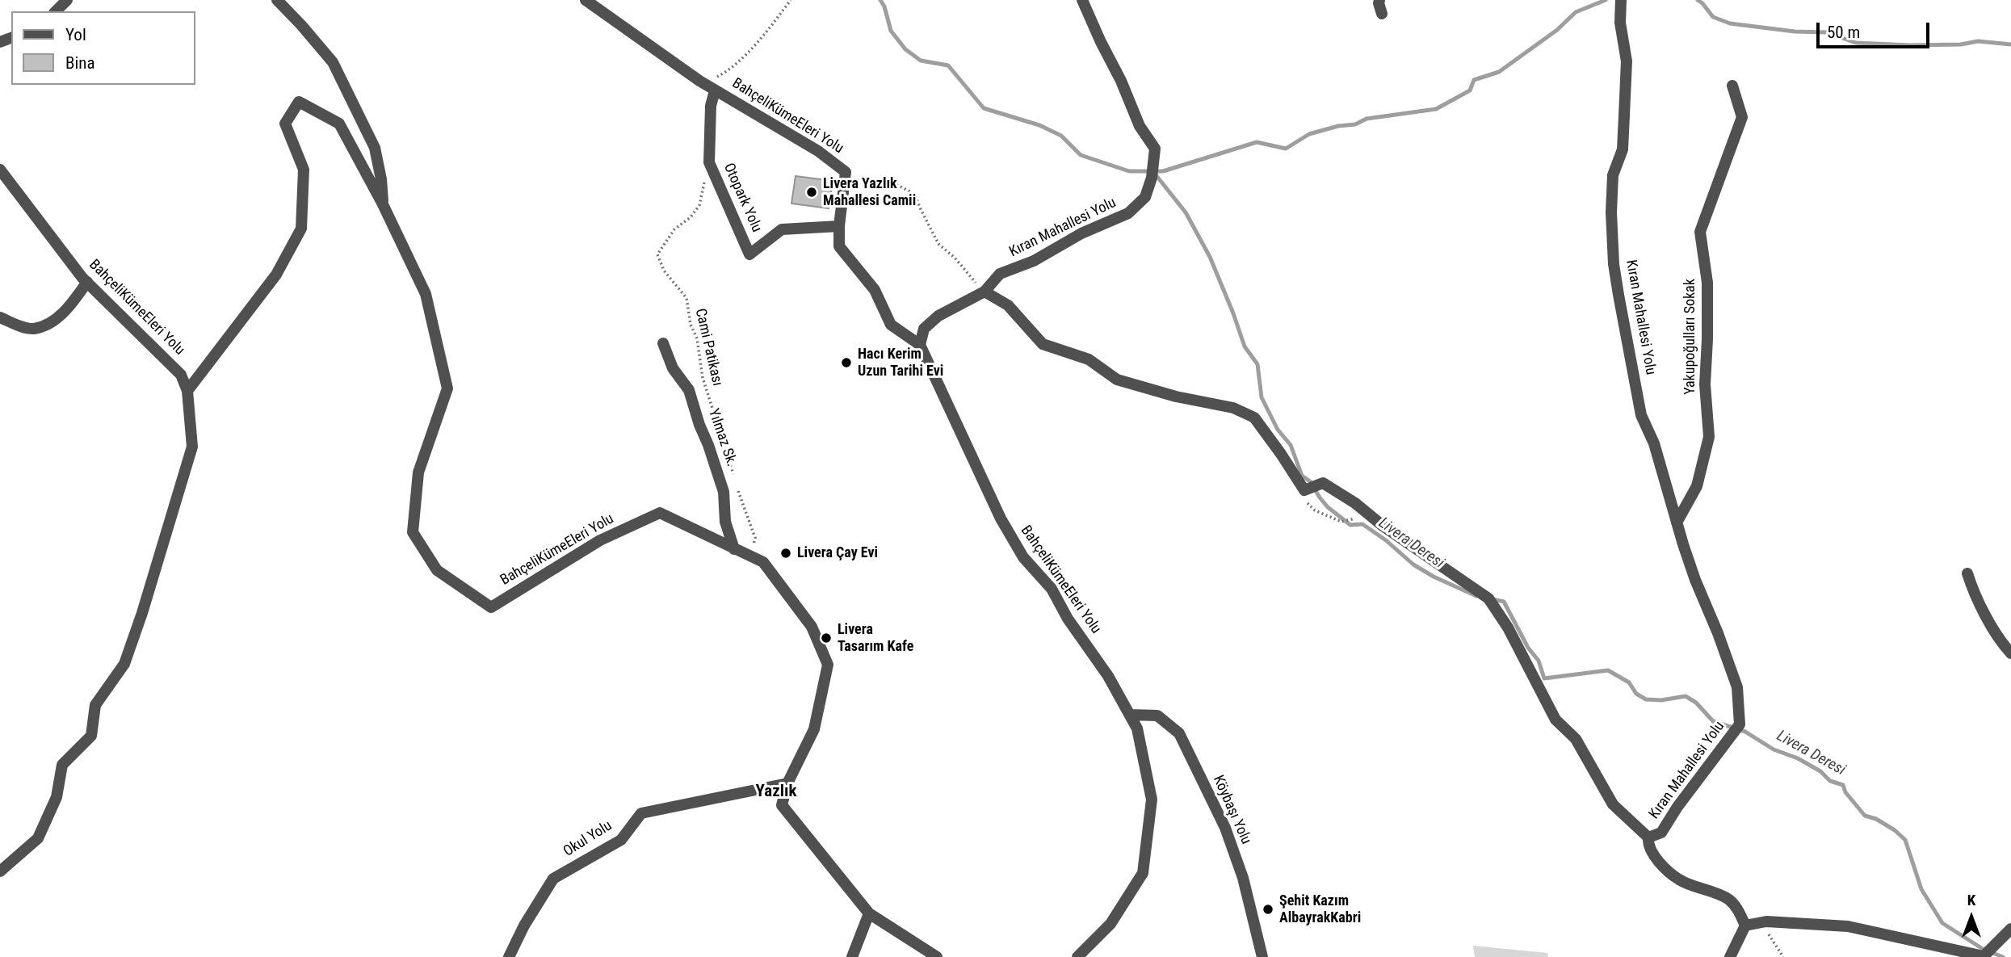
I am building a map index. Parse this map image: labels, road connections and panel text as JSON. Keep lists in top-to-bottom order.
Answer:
{
  "streets": {
    "street": [
      "BahçeliKümeEleri Yolu",
      "Otopark Yolu",
      "Kıran Mahallesi Yolu",
      "Yakupoğulları Sokak",
      "Yılmaz Sk.",
      "Köybaşı Yolu",
      "Okul Yolu"
    ],
    "path": ["Cami Patikası"]
  },
  "crossings": [
    ["BahçeliKümeEleri Yolu", "Otopark Yolu"],
    ["BahçeliKümeEleri Yolu", "Kıran Mahallesi Yolu"],
    ["BahçeliKümeEleri Yolu", "Yılmaz Sk."],
    ["BahçeliKümeEleri Yolu", "Köybaşı Yolu"],
    ["BahçeliKümeEleri Yolu", "Okul Yolu"],
    ["Otopark Yolu", "Cami Patikası"],
    ["Kıran Mahallesi Yolu", "Yakupoğulları Sokak"]
  ],
  "districts": ["Yazlık"],
  "water": ["Livera Deresi"],
  "places": [
    "Livera Yazlık Mahallesi Camii",
    "Hacı Kerim Uzun Tarihi Evi",
    "Livera Çay Evi",
    "Livera Tasarım Kafe",
    "Şehit Kazım AlbayrakKabri"
  ],
  "legend": ["Yol", "Bina"],
  "scale_bar": "50 m",
  "north": "top"
}
